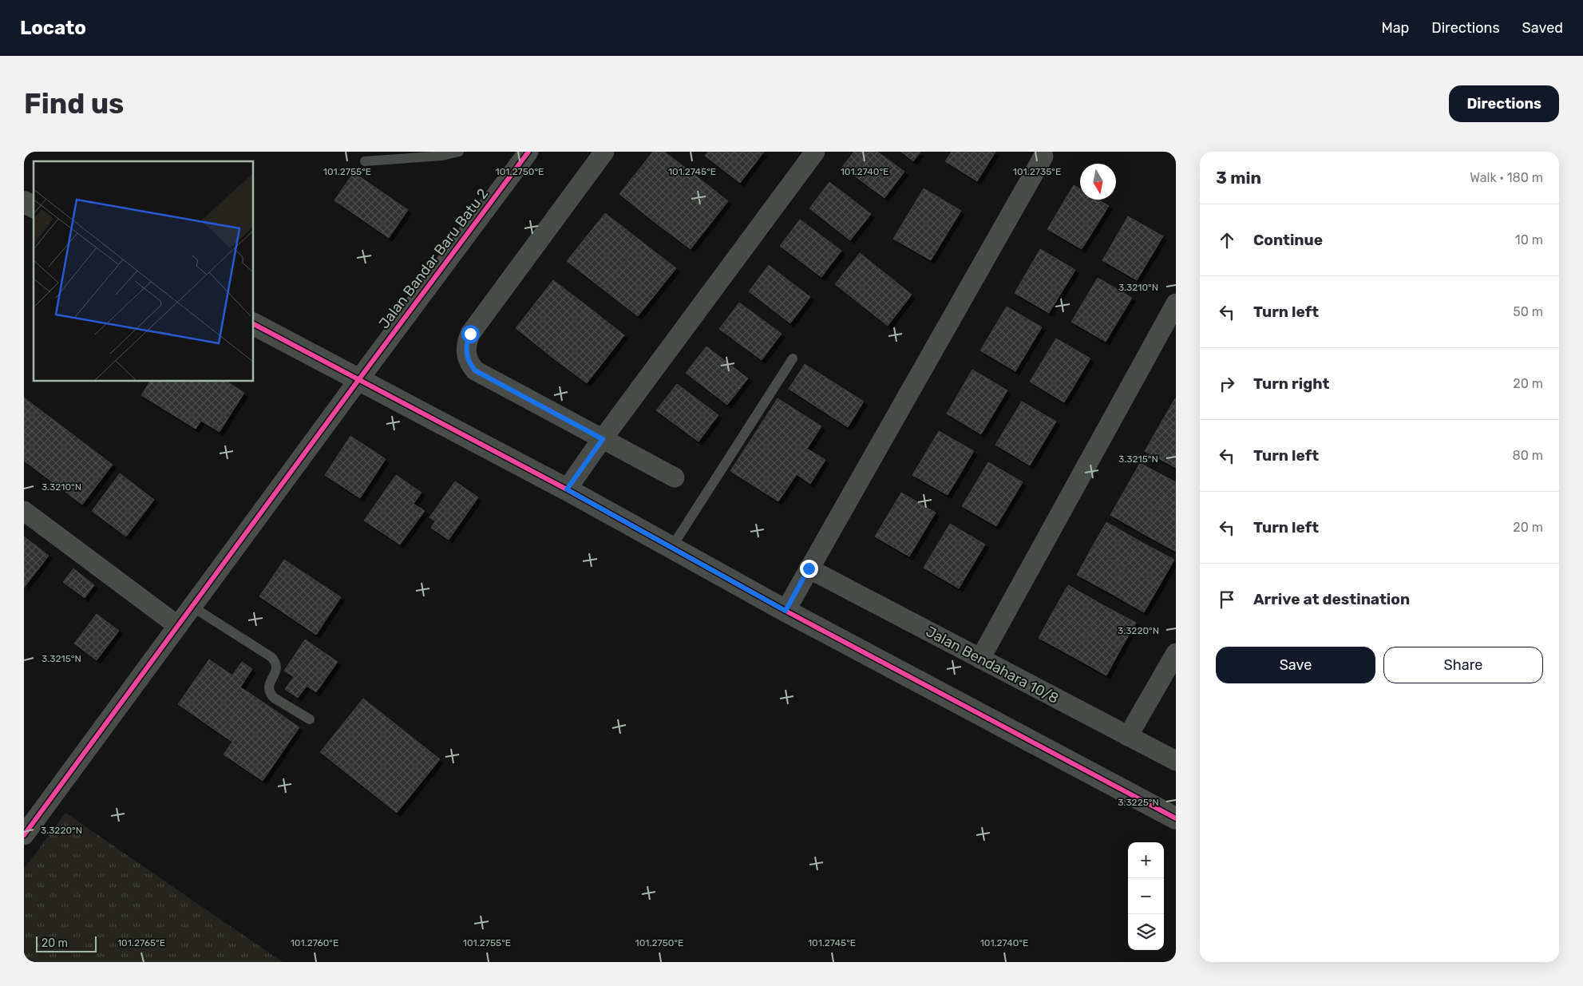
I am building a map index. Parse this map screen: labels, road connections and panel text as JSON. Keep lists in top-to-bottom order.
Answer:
{
  "streets": {
    "street": ["Jalan Bandar Baru Batu 2", "Jalan Bendahara 10/8"]
  },
  "scale_bar": "20 m",
  "north": "bottom",
  "page": {
    "header": "Locato",
    "nav": ["Map", "Directions", "Saved"],
    "buttons": [
      "Directions",
      ["Save", "Share"]
    ],
    "title": "Find us",
    "heading": ["3 min", "Walk · 180 m"],
    "list": [
      ["Continue", "10 m"],
      ["Turn left", "50 m"],
      ["Turn right", "20 m"],
      ["Turn left", "80 m"],
      ["Turn left", "20 m"],
      "Arrive at destination"
    ],
    "map_buttons": ["+", "−"],
    "scale": "20 m"
  },
  "coordinates": [
    "101.2755°E",
    "101.2750°E",
    "101.2745°E",
    "101.2740°E",
    "101.2735°E",
    "3.3210°N",
    "3.3215°N",
    "3.3220°N",
    "3.3225°N",
    "101.2765°E",
    "101.2760°E"
  ]
}
